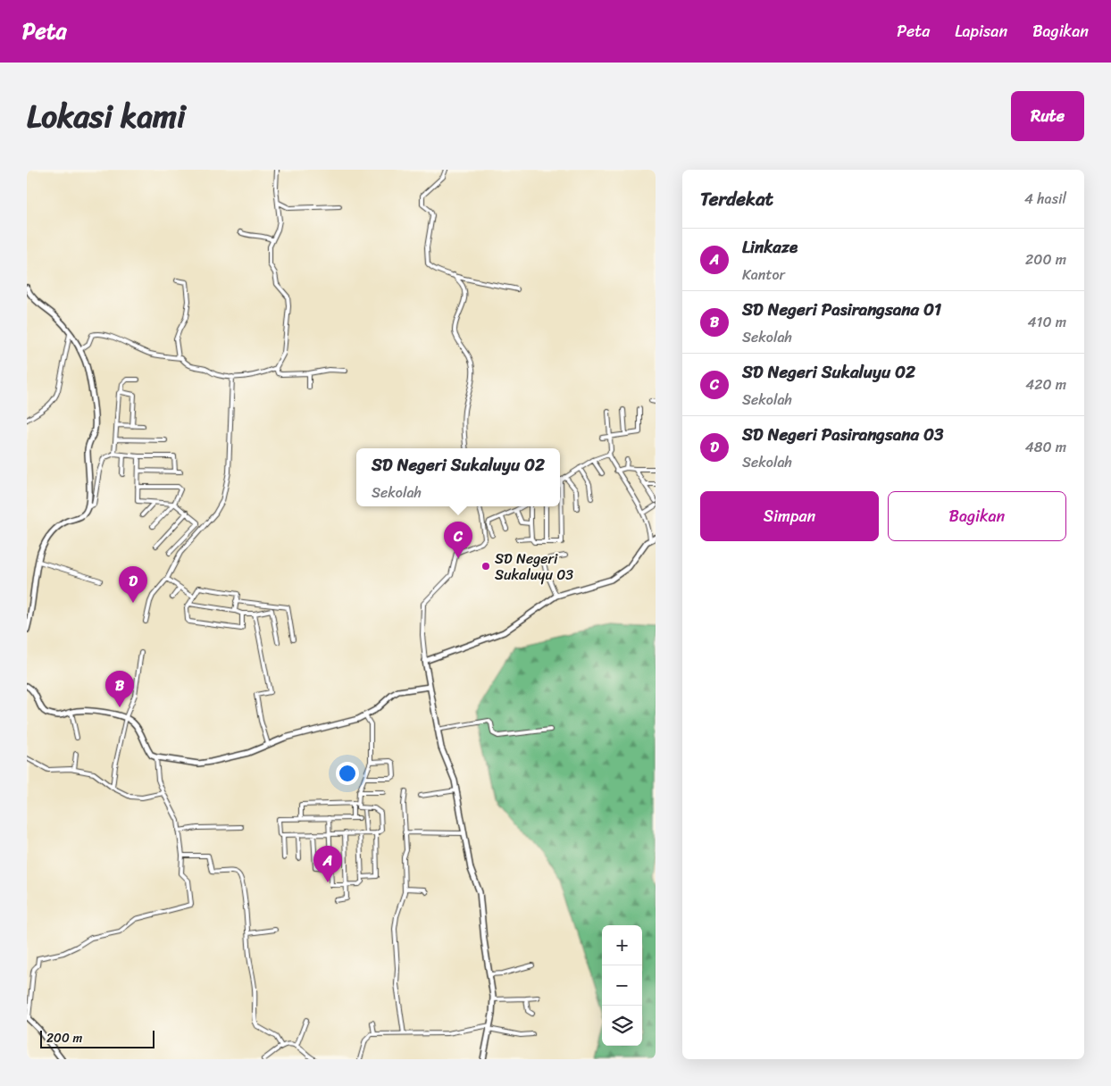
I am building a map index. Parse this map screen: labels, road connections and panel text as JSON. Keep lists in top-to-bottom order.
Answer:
{
  "places": ["SD Negeri Sukaluyu 03"],
  "scale_bar": "200 m",
  "page": {
    "header": "Peta",
    "nav": ["Peta", "Lapisan", "Bagikan"],
    "title": "Lokasi kami",
    "buttons": [
      "Rute",
      ["Simpan", "Bagikan"]
    ],
    "heading": ["Terdekat", "4 hasil"],
    "list": [
      {
        "mark": "A",
        "name": "Linkaze",
        "note": "Kantor",
        "value": "200 m"
      },
      {
        "mark": "B",
        "name": "SD Negeri Pasirangsana 01",
        "note": "Sekolah",
        "value": "410 m"
      },
      {
        "mark": "C",
        "name": "SD Negeri Sukaluyu 02",
        "note": "Sekolah",
        "value": "420 m"
      },
      {
        "mark": "D",
        "name": "SD Negeri Pasirangsana 03",
        "note": "Sekolah",
        "value": "480 m"
      }
    ],
    "popup": ["SD Negeri Sukaluyu 02", "Sekolah"],
    "pins": [
      "C",
      "D",
      "B",
      "A"
    ],
    "map_buttons": ["+", "−"],
    "scale": "200 m"
  }
}
